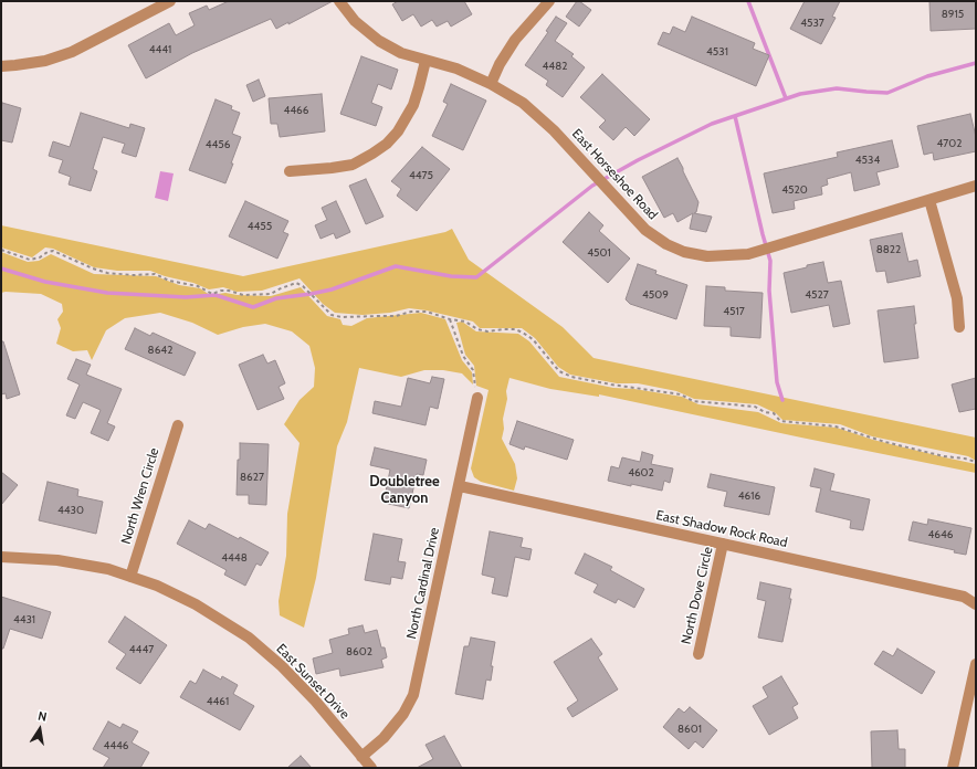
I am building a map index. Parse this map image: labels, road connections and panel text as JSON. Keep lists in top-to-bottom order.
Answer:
{
  "streets": {
    "street": [
      "East Horseshoe Road",
      "North Wren Circle",
      "East Shadow Rock Road",
      "North Cardinal Drive",
      "North Dove Circle",
      "East Sunset Drive"
    ]
  },
  "crossings": [
    ["North Wren Circle", "East Sunset Drive"],
    ["East Shadow Rock Road", "North Cardinal Drive"],
    ["East Shadow Rock Road", "North Dove Circle"],
    ["North Cardinal Drive", "East Sunset Drive"]
  ],
  "districts": ["Doubletree Canyon"],
  "house_numbers": [
    "8915",
    "4537",
    "4441",
    "4531",
    "4482",
    "4466",
    "4702",
    "4456",
    "4534",
    "4475",
    "4520",
    "4455",
    "8822",
    "4501",
    "4509",
    "4527",
    "4517",
    "8642",
    "4602",
    "8627",
    "4616",
    "4430",
    "4646",
    "4448",
    "4431",
    "4447",
    "8602",
    "4461",
    "8601",
    "4446"
  ],
  "north": "top"
}
